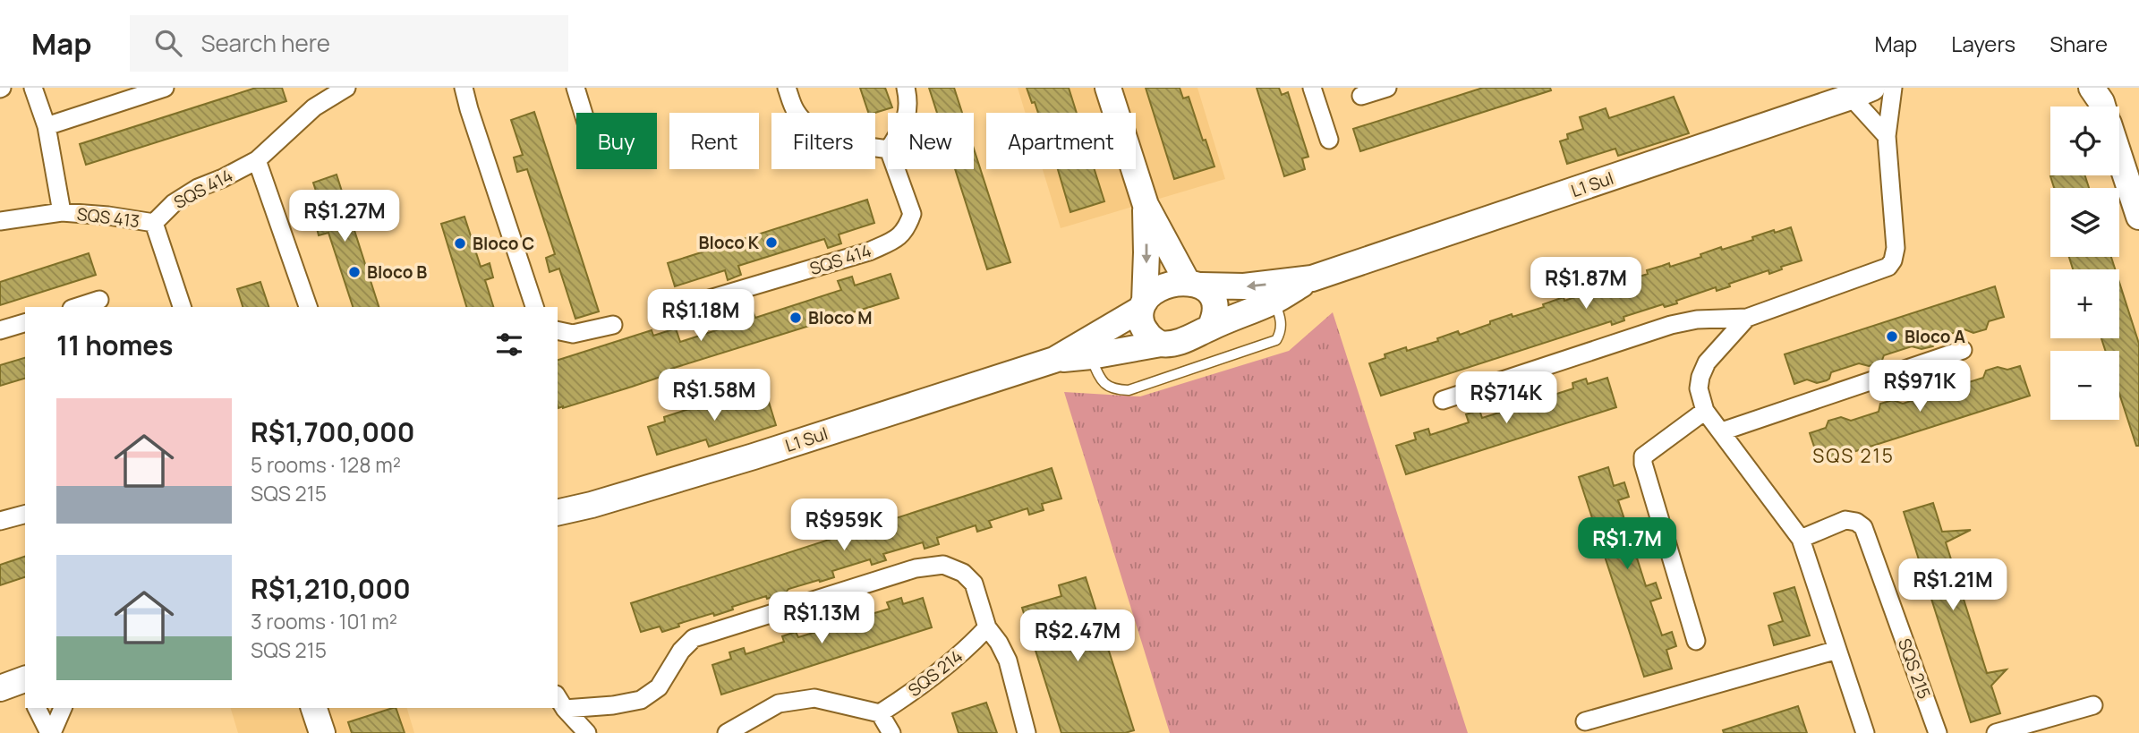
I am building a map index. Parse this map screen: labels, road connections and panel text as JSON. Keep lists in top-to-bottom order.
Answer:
{
  "streets": {
    "street": [
      "L1 Sul",
      "SQS 414",
      "SQS 413",
      "SQS 215",
      "SQS 214"
    ]
  },
  "crossings": [
    ["SQS 414", "SQS 413"]
  ],
  "districts": ["SQS 215"],
  "places": [
    "Bloco K",
    "Bloco C",
    "Bloco B",
    "Bloco M",
    "Bloco A"
  ],
  "page": {
    "header": "Map",
    "search": "Search here",
    "nav": ["Map", "Layers", "Share"],
    "map_buttons": ["+", "−"],
    "chip": [
      "Buy",
      "Rent",
      "Filters",
      "New",
      "Apartment"
    ],
    "price": [
      "R$1.27M",
      "R$1.87M",
      "R$1.18M",
      "R$971K",
      "R$1.58M",
      "R$714K",
      "R$959K",
      "R$1.7M",
      "R$1.21M",
      "R$1.13M",
      "R$2.47M"
    ],
    "heading": "11 homes",
    "list": [
      {
        "name": "R$1,700,000",
        "note": "5 rooms · 128 m² · SQS 215"
      },
      {
        "name": "R$1,210,000",
        "note": "3 rooms · 101 m² · SQS 215"
      }
    ]
  }
}
